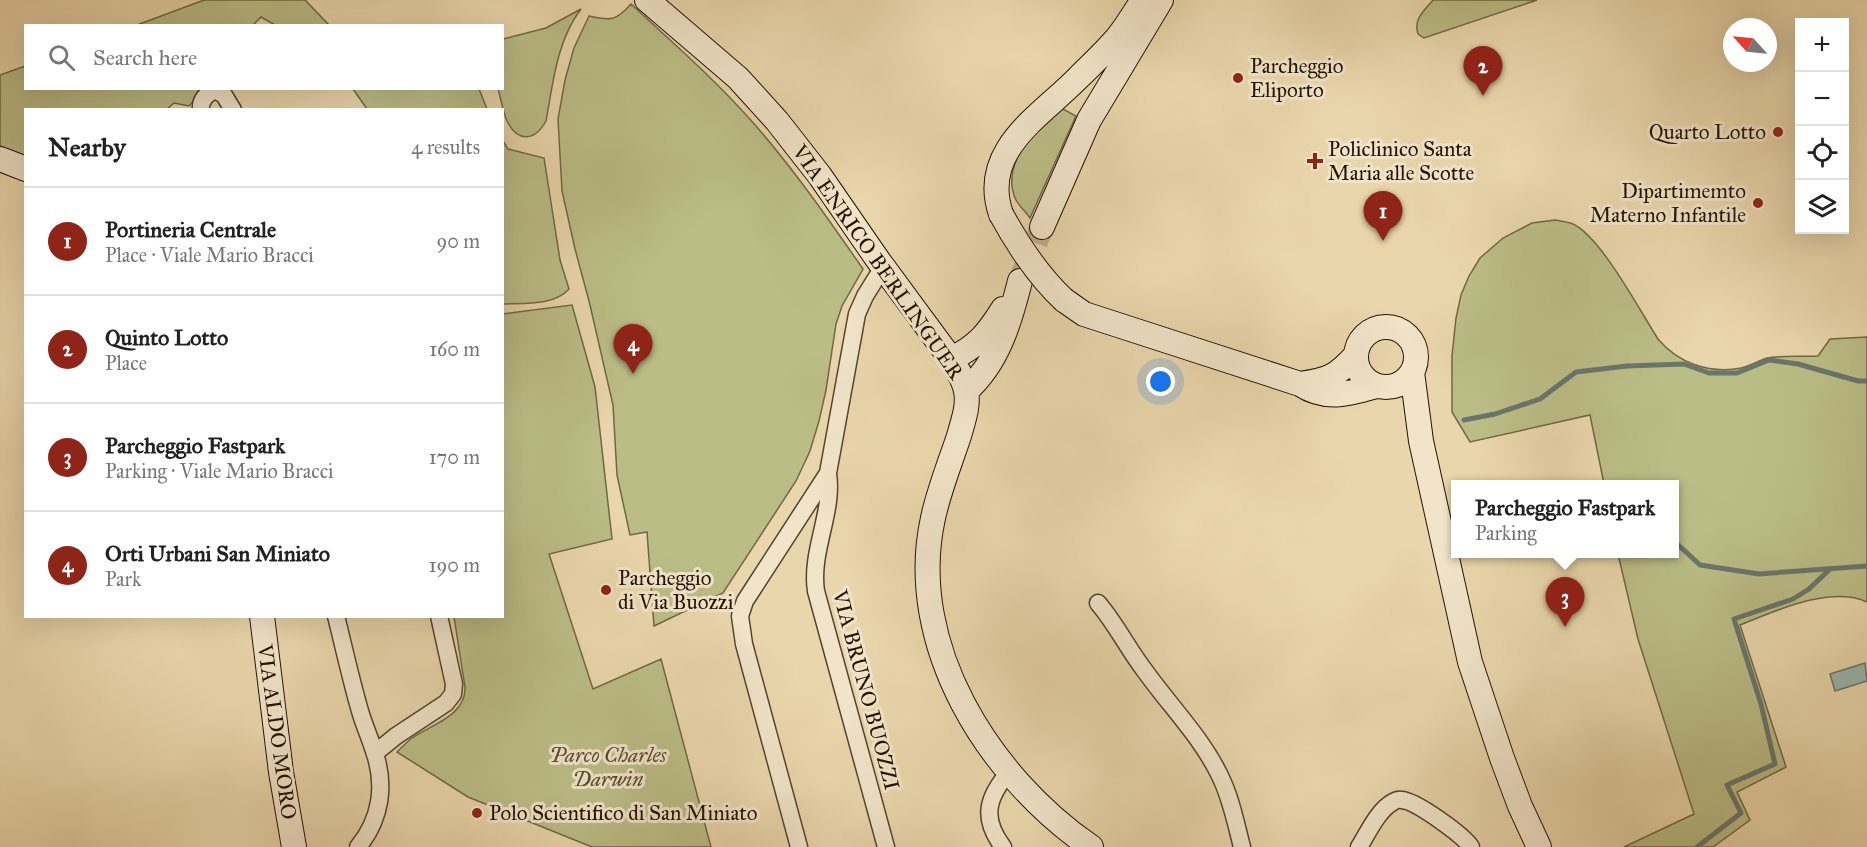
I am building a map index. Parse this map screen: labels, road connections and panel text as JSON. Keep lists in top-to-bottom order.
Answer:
{
  "streets": {
    "street": ["VIA ENRICO BERLINGUER", "VIA BRUNO BUOZZI", "VIA ALDO MORO"]
  },
  "crossings": [
    ["VIA ENRICO BERLINGUER", "VIA BRUNO BUOZZI"]
  ],
  "parks": ["Parco Charles Darwin"],
  "places": {
    "other": [
      "Parcheggio Eliporto",
      "Quarto Lotto",
      "Dipartimemto Materno Infantile",
      "Parcheggio di Via Buozzi",
      "Polo Scientifico di San Miniato"
    ],
    "health": ["Policlinico Santa Maria alle Scotte"]
  },
  "north": "top left",
  "page": {
    "map_buttons": ["+", "−"],
    "search": "Search here",
    "pins": [
      "2",
      "1",
      "4",
      "3"
    ],
    "heading": ["Nearby", "4 results"],
    "list": [
      {
        "mark": "1",
        "name": "Portineria Centrale",
        "note": "Place · Viale Mario Bracci",
        "value": "90 m"
      },
      {
        "mark": "2",
        "name": "Quinto Lotto",
        "note": "Place",
        "value": "160 m"
      },
      {
        "mark": "3",
        "name": "Parcheggio Fastpark",
        "note": "Parking · Viale Mario Bracci",
        "value": "170 m"
      },
      {
        "mark": "4",
        "name": "Orti Urbani San Miniato",
        "note": "Park",
        "value": "190 m"
      }
    ],
    "popup": ["Parcheggio Fastpark", "Parking"]
  }
}
